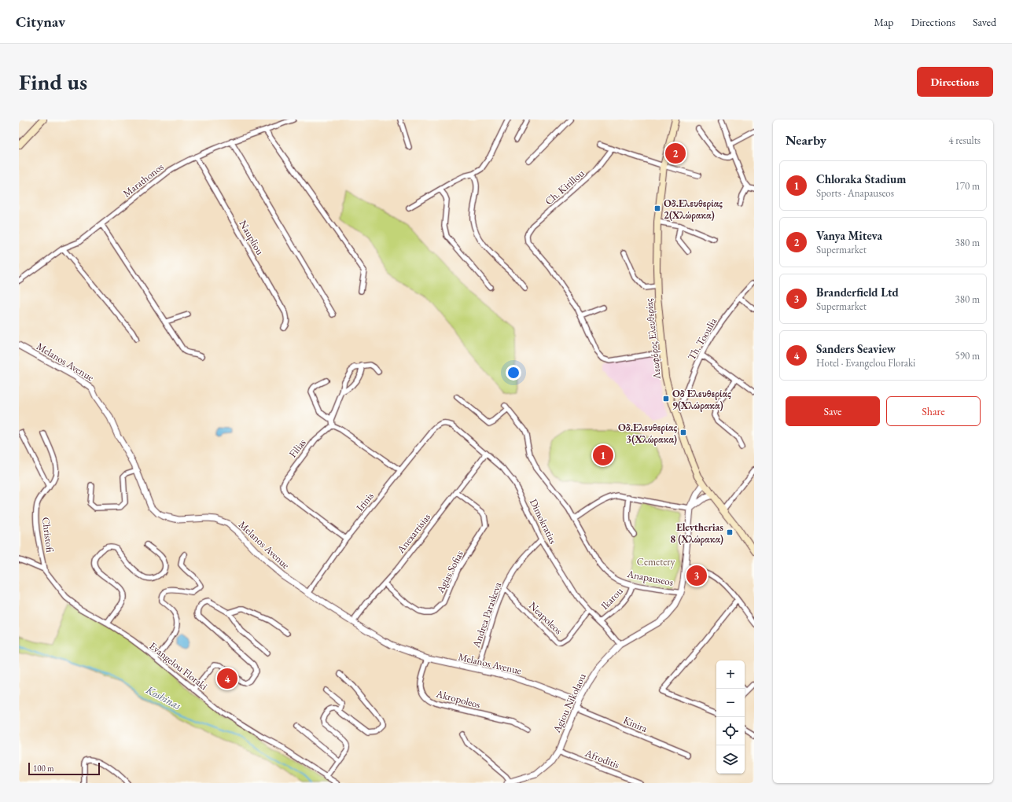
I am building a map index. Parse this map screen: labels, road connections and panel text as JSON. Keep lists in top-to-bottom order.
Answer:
{
  "streets": {
    "main road": ["Λεωφόρος Ελευθερίας"],
    "street": [
      "Marathonos",
      "Ch. Kirillou",
      "Naupliou",
      "Th. Tooulia",
      "Melanos Avenue",
      "Filias",
      "Irinis",
      "Dimokratias",
      "Anexartisias",
      "Christofi",
      "Agias Sofias",
      "Anapauseos",
      "Ikarou",
      "Andrea Paraskeva",
      "Neapoleos",
      "Evangelou Floraki",
      "Akropoleos",
      "Agiou Nikolaou",
      "Kinira",
      "Afroditis"
    ]
  },
  "crossings": [
    ["Marathonos", "Naupliou"],
    ["Λεωφόρος Ελευθερίας", "Th. Tooulia"],
    ["Λεωφόρος Ελευθερίας", "Agiou Nikolaou"],
    ["Melanos Avenue", "Irinis"],
    ["Melanos Avenue", "Anexartisias"],
    ["Melanos Avenue", "Andrea Paraskeva"],
    ["Melanos Avenue", "Akropoleos"],
    ["Melanos Avenue", "Agiou Nikolaou"],
    ["Filias", "Irinis"],
    ["Irinis", "Dimokratias"],
    ["Dimokratias", "Anexartisias"],
    ["Dimokratias", "Ikarou"],
    ["Dimokratias", "Andrea Paraskeva"],
    ["Dimokratias", "Neapoleos"],
    ["Dimokratias", "Agiou Nikolaou"],
    ["Anexartisias", "Agias Sofias"],
    ["Christofi", "Evangelou Floraki"],
    ["Anapauseos", "Ikarou"],
    ["Anapauseos", "Agiou Nikolaou"],
    ["Andrea Paraskeva", "Neapoleos"],
    ["Agiou Nikolaou", "Kinira"],
    ["Agiou Nikolaou", "Afroditis"]
  ],
  "water": ["Koshinas"],
  "parks": ["Cemetery"],
  "places": {
    "transit": [
      "Οδ.Ελευθερίας 2(Χλώρακα)",
      "Οδ Ελευθερίας 9(Χλώρακα)",
      "Οδ.Ελευθερίας 3(Χλώρακα)",
      "Elevtherias 8 (Χλώρακα)"
    ]
  },
  "scale_bar": "100 m",
  "page": {
    "header": "Citynav",
    "nav": ["Map", "Directions", "Saved"],
    "buttons": [
      "Directions",
      ["Save", "Share"]
    ],
    "title": "Find us",
    "heading": ["Nearby", "4 results"],
    "pins": [
      "2",
      "1",
      "3",
      "4"
    ],
    "list": [
      {
        "mark": "1",
        "name": "Chloraka Stadium",
        "note": "Sports · Anapauseos",
        "value": "170 m"
      },
      {
        "mark": "2",
        "name": "Vanya Miteva",
        "note": "Supermarket",
        "value": "380 m"
      },
      {
        "mark": "3",
        "name": "Branderfield Ltd",
        "note": "Supermarket",
        "value": "380 m"
      },
      {
        "mark": "4",
        "name": "Sanders Seaview",
        "note": "Hotel · Evangelou Floraki",
        "value": "590 m"
      }
    ],
    "map_buttons": ["+", "−"],
    "scale": "100 m"
  }
}
